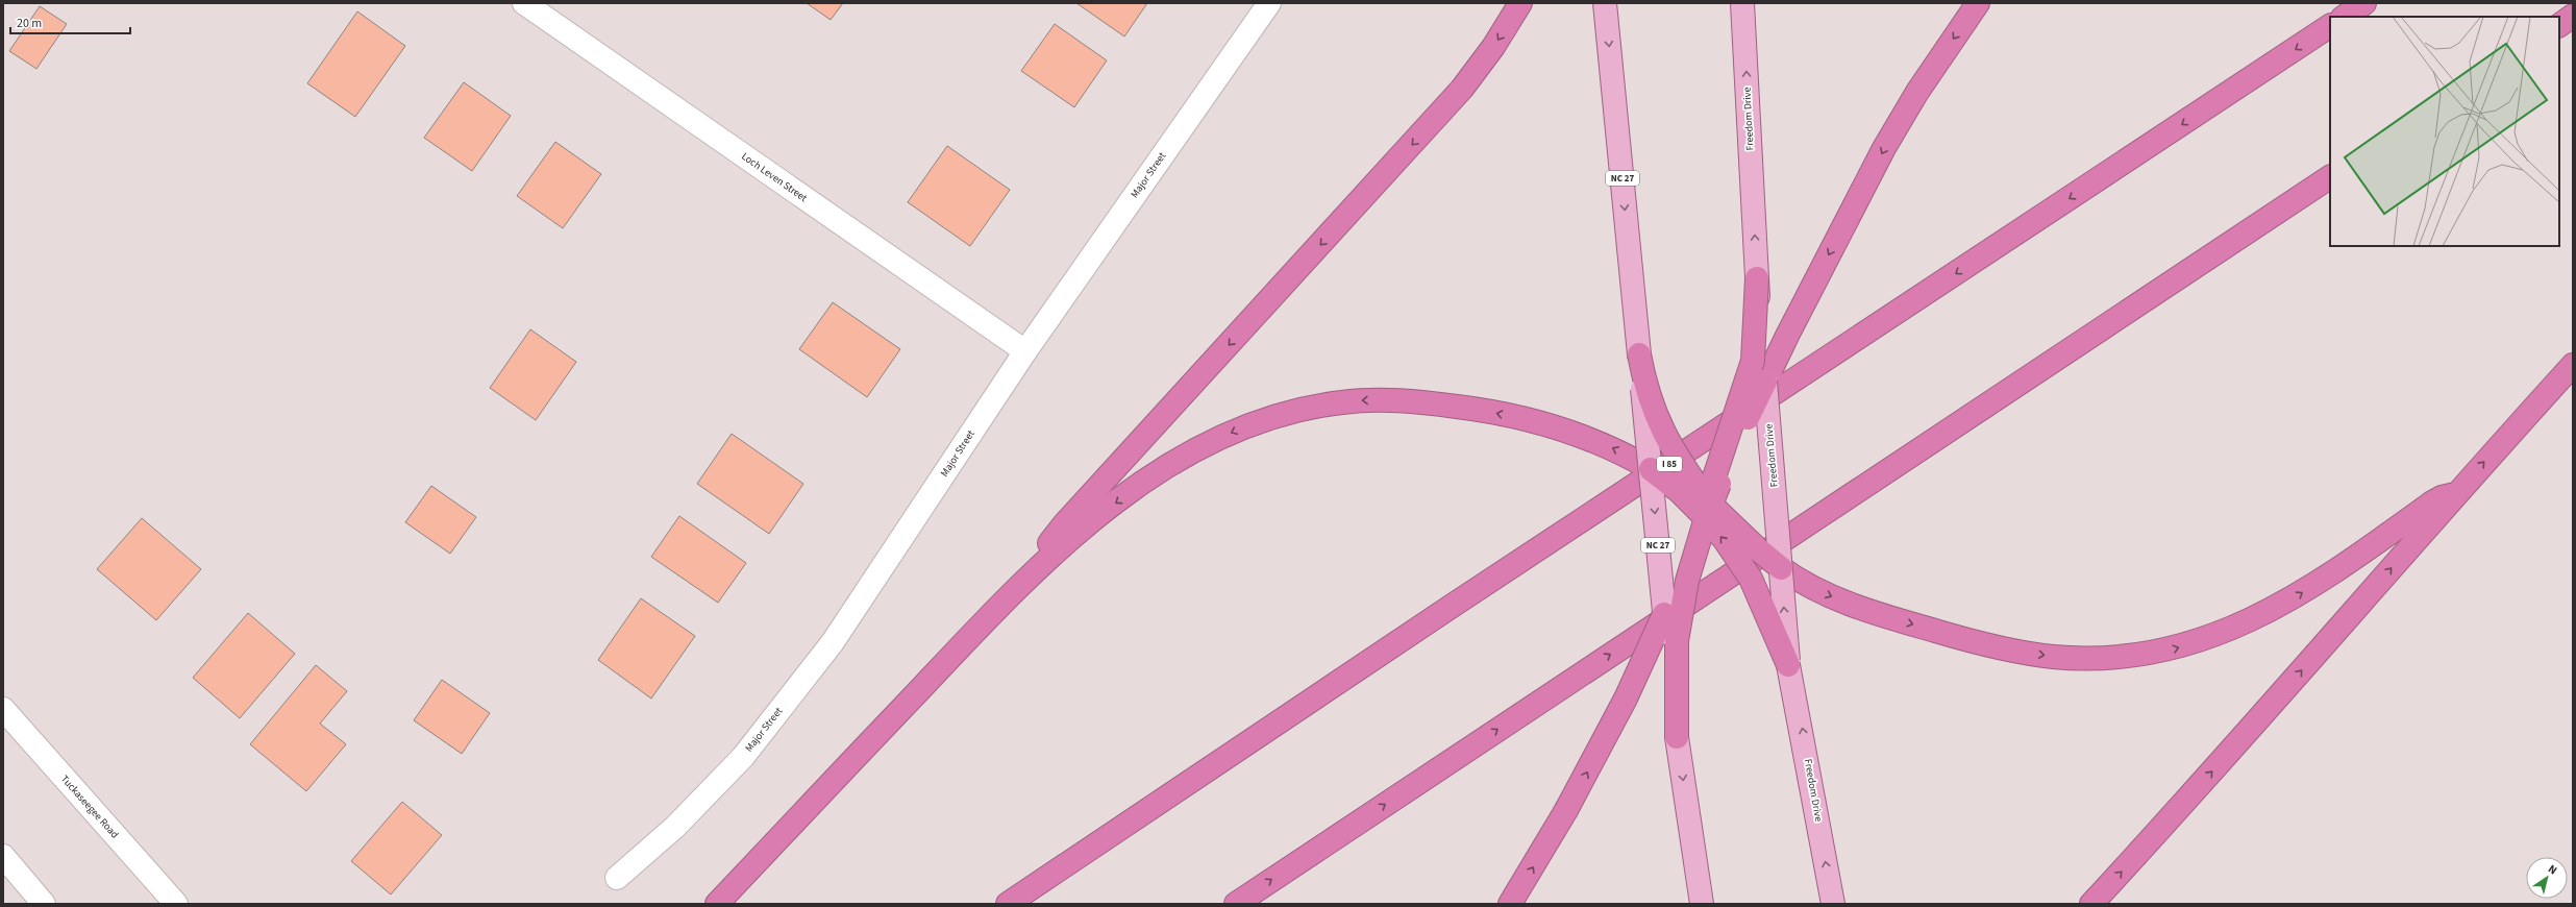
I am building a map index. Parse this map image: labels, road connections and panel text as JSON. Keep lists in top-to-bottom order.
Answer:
{
  "streets": {
    "highway": ["I 85"],
    "main road": ["Freedom Drive", "NC 27"],
    "street": ["Major Street", "Loch Leven Street", "Tuckaseegee Road"]
  },
  "crossings": [
    ["Major Street", "Loch Leven Street"]
  ],
  "scale_bar": "20 m",
  "north": "top right"
}
